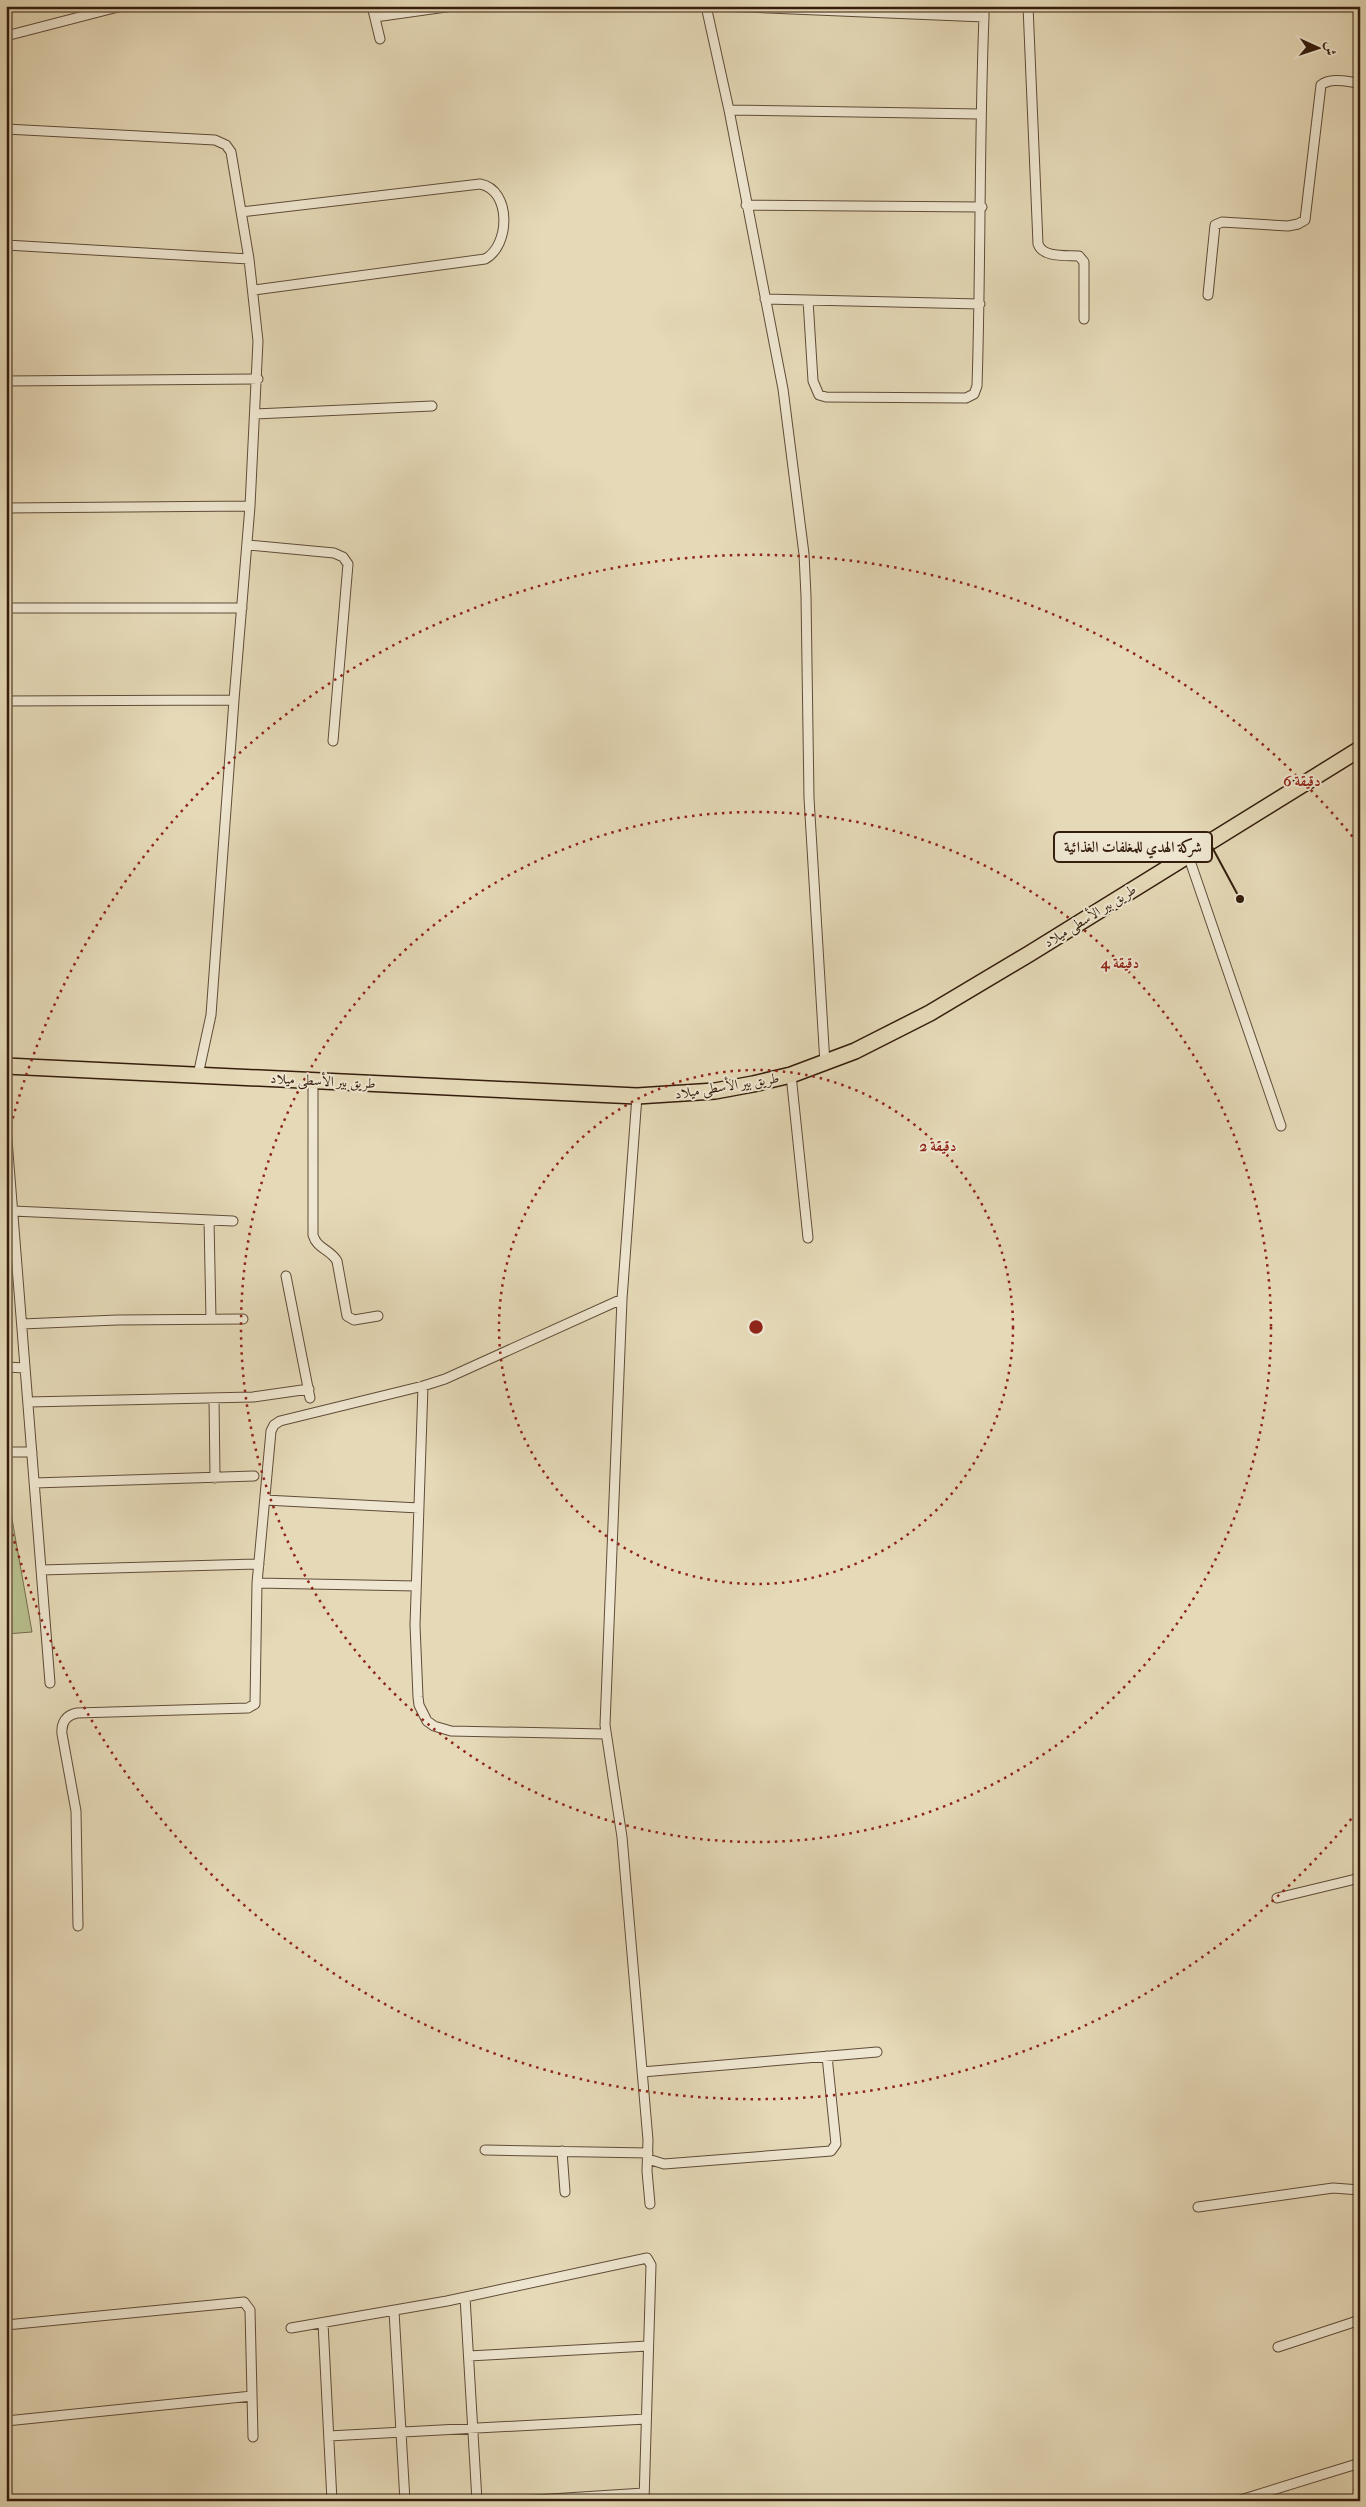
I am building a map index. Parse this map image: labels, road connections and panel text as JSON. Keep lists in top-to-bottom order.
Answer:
{
  "streets": {
    "main road": ["طريق بير الأسطى ميلاد"]
  },
  "places": ["شركة الهدي للمغلفات الغذائية"],
  "north": "right",
  "rings": ["6 دقيقة", "4 دقيقة", "2 دقيقة"]
}
